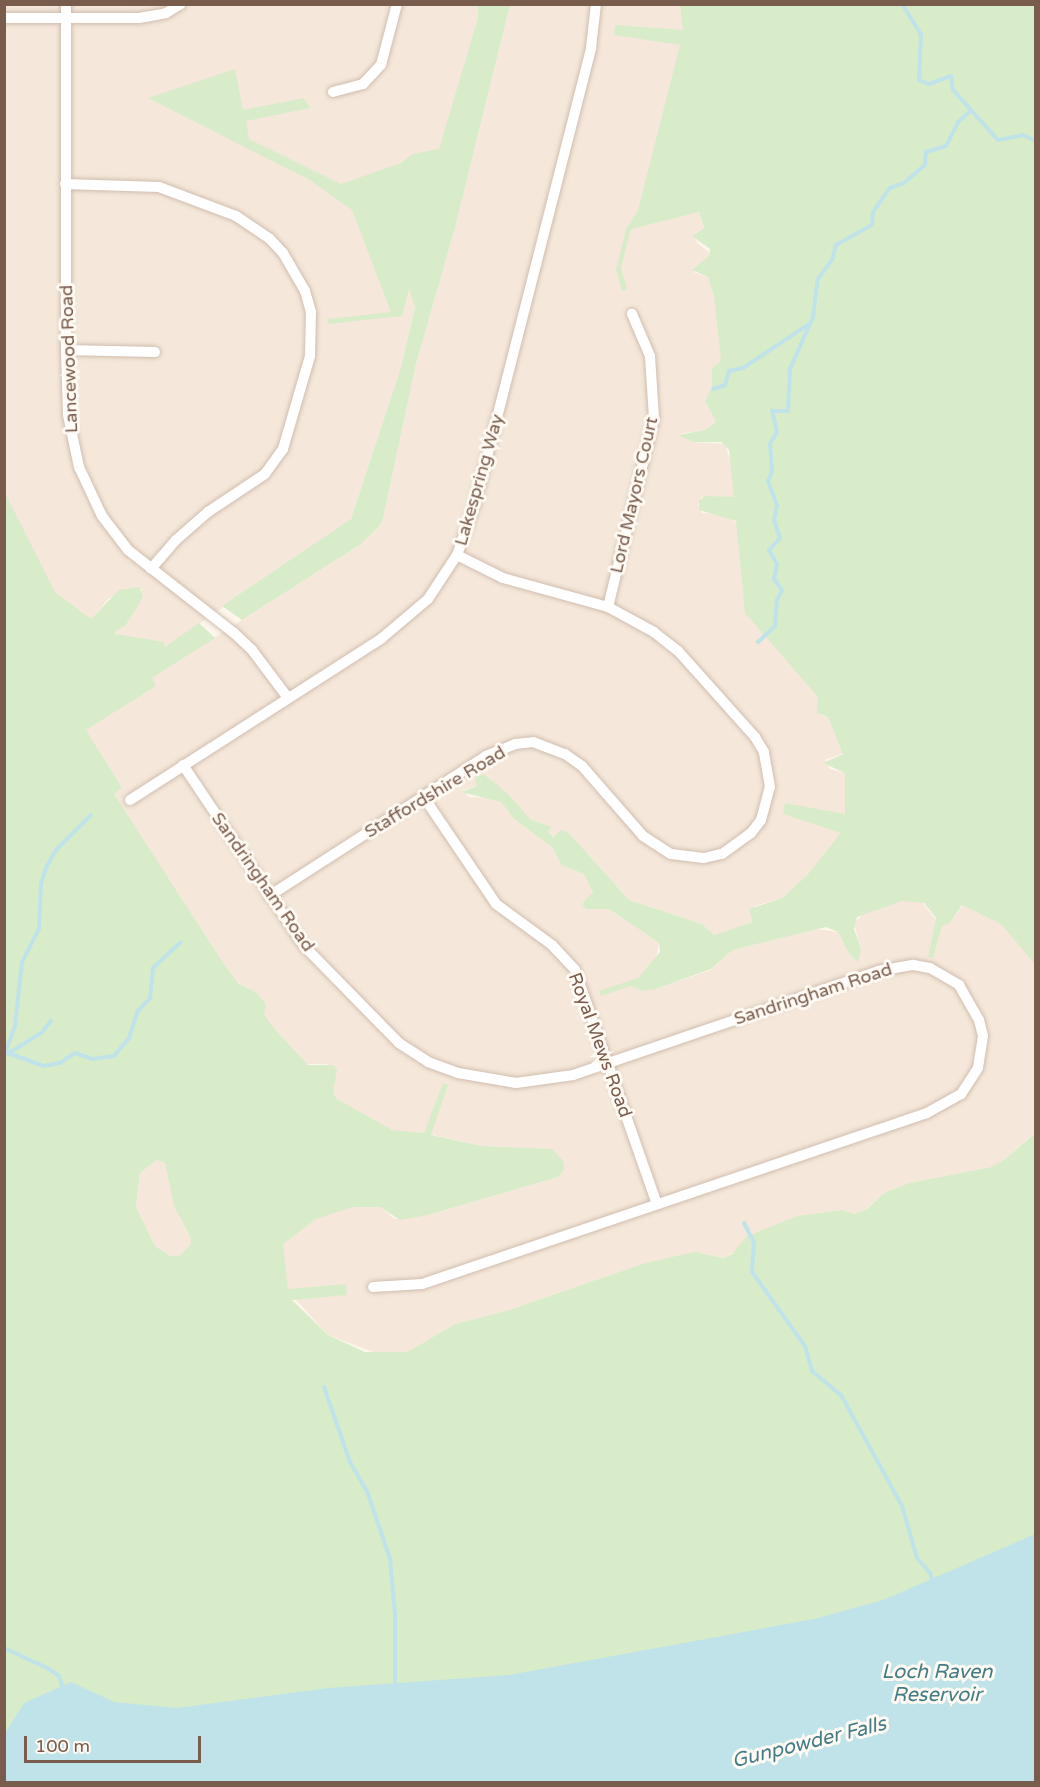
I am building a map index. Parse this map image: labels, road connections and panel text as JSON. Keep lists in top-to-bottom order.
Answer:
{
  "streets": {
    "street": [
      "Lancewood Road",
      "Lakespring Way",
      "Lord Mayors Court",
      "Staffordshire Road",
      "Sandringham Road",
      "Royal Mews Road"
    ]
  },
  "crossings": [
    ["Lancewood Road", "Lakespring Way"],
    ["Lakespring Way", "Staffordshire Road"],
    ["Lakespring Way", "Sandringham Road"],
    ["Lord Mayors Court", "Staffordshire Road"],
    ["Staffordshire Road", "Sandringham Road"],
    ["Staffordshire Road", "Royal Mews Road"],
    ["Sandringham Road", "Royal Mews Road"]
  ],
  "water": ["Loch Raven Reservoir", "Gunpowder Falls"],
  "scale_bar": "100 m"
}
